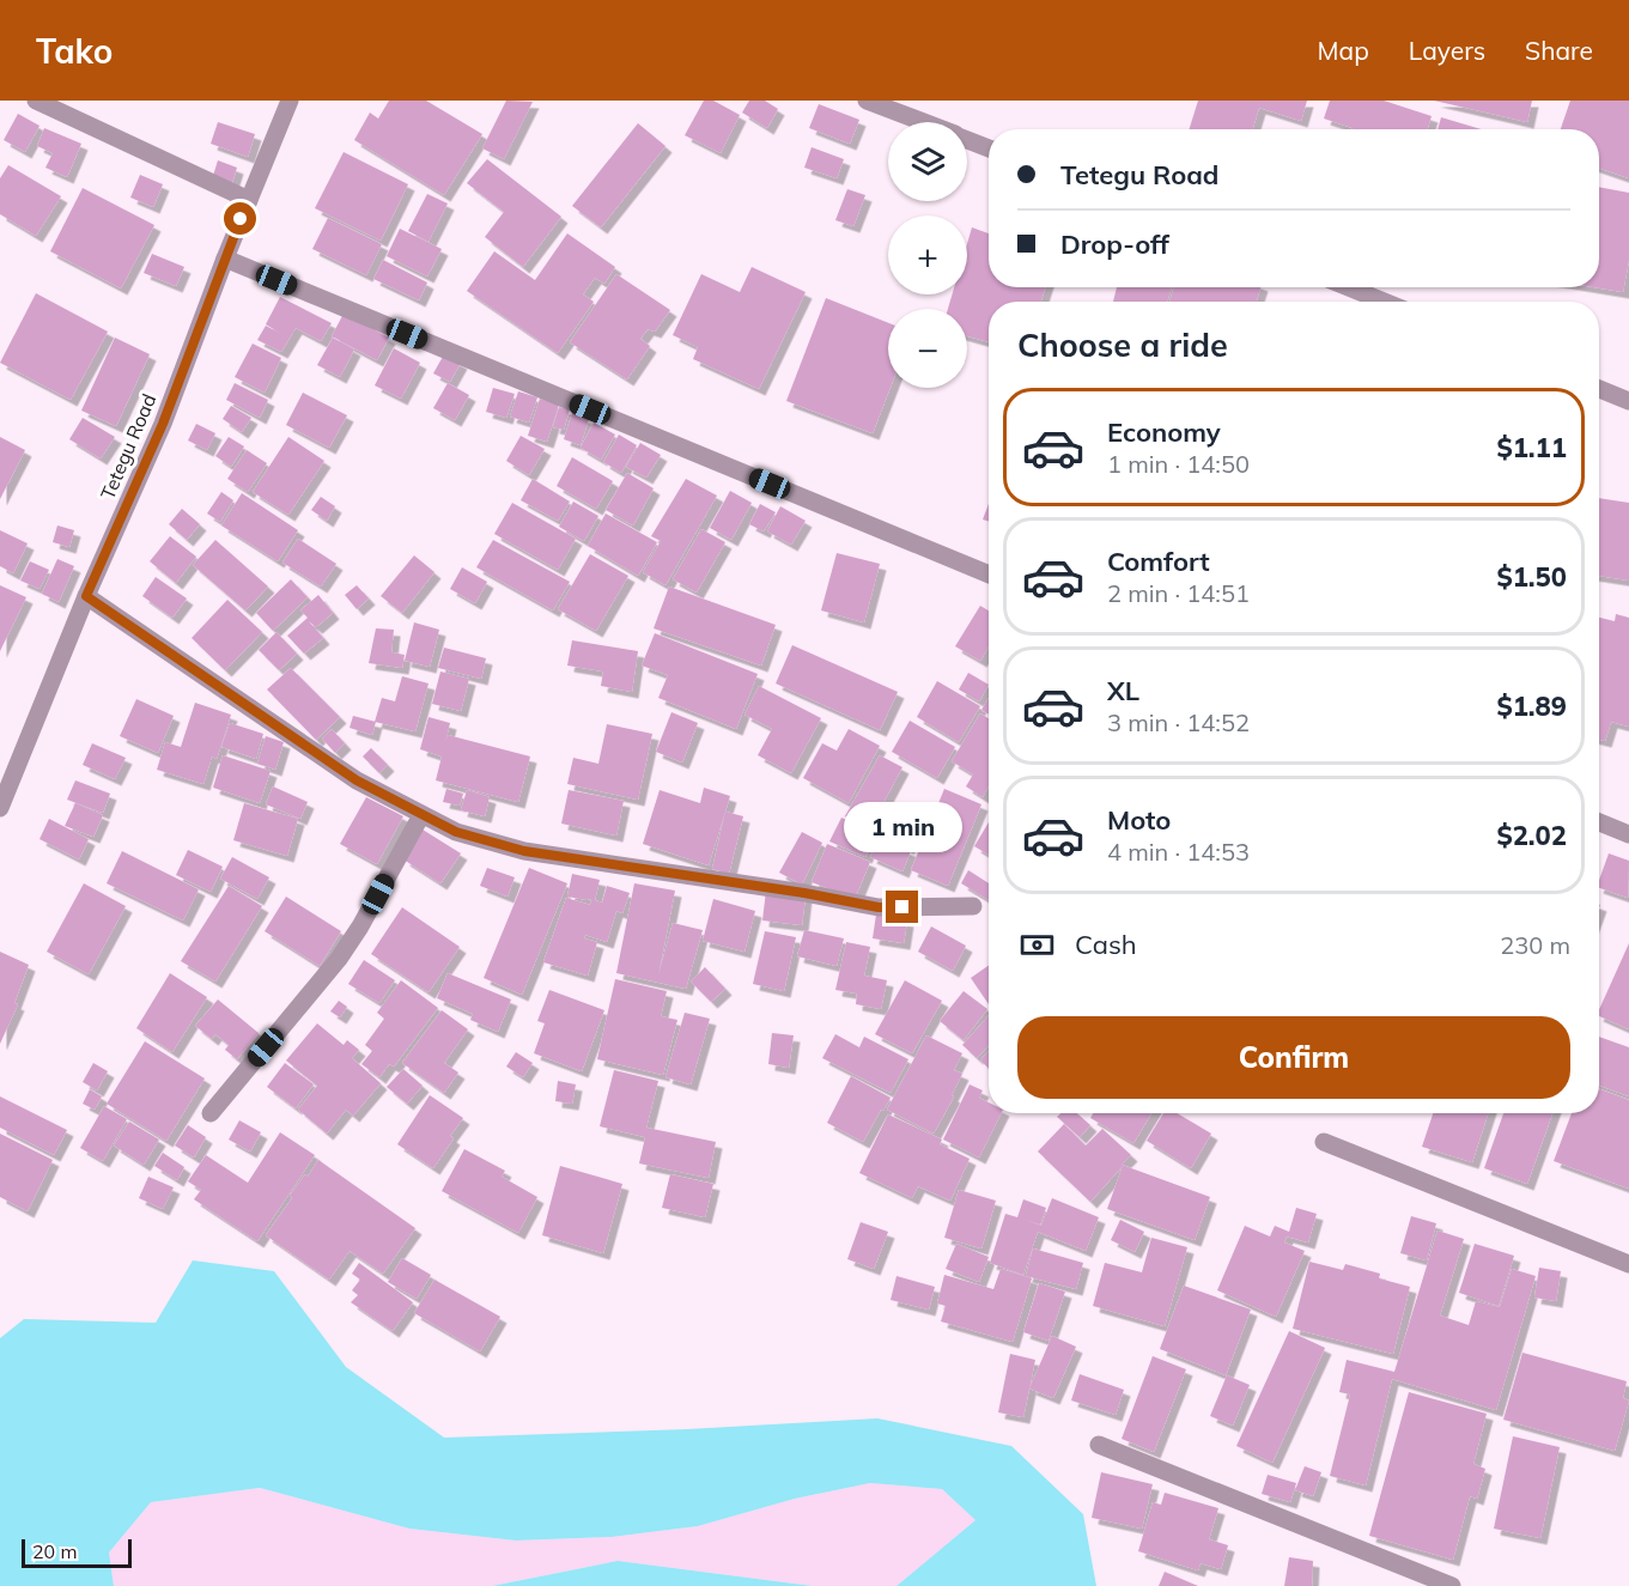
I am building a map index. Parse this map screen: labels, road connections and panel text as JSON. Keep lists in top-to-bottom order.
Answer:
{
  "streets": {
    "street": ["Tetegu Road"]
  },
  "scale_bar": "20 m",
  "page": {
    "header": "Tako",
    "nav": ["Map", "Layers", "Share"],
    "map_buttons": ["+", "−"],
    "banner": ["Tetegu Road", "Drop-off"],
    "heading": "Choose a ride",
    "list": [
      {
        "name": "Economy",
        "note": "1 min · 14:50",
        "value": "$1.11"
      },
      {
        "name": "Comfort",
        "note": "2 min · 14:51",
        "value": "$1.50"
      },
      {
        "name": "XL",
        "note": "3 min · 14:52",
        "value": "$1.89"
      },
      {
        "name": "Moto",
        "note": "4 min · 14:53",
        "value": "$2.02"
      }
    ],
    "bubble": "1 min",
    "pay": ["Cash", "230 m"],
    "buttons": "Confirm",
    "scale": "20 m"
  }
}
